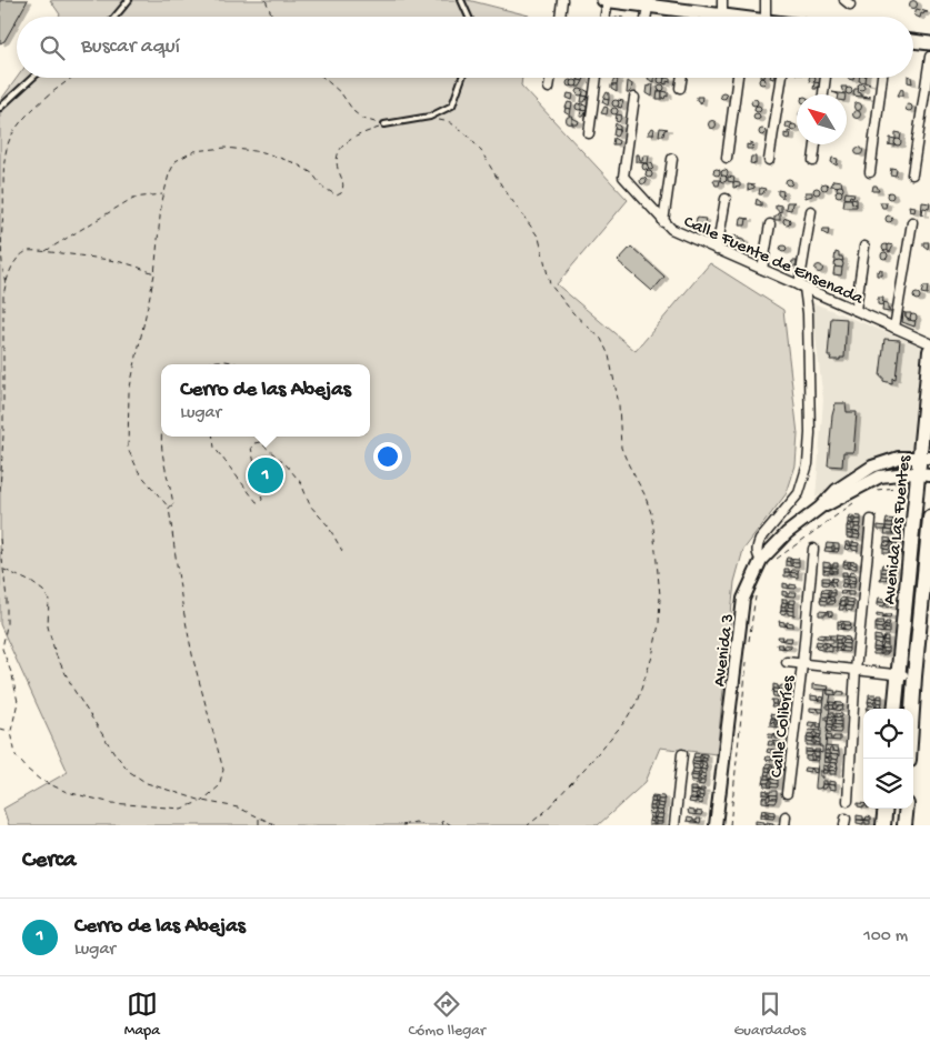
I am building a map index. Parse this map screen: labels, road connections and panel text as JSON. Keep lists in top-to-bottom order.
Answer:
{
  "streets": {
    "main road": ["Avenida Las Fuentes"],
    "street": ["Calle Fuente de Ensenada", "Avenida 3", "Calle Colibríes"]
  },
  "crossings": [
    ["Avenida Las Fuentes", "Avenida 3"]
  ],
  "north": "top left",
  "page": {
    "search": "Buscar aquí",
    "popup": ["Cerro de las Abejas", "Lugar"],
    "pins": "1",
    "heading": "Cerca",
    "list": [
      {
        "mark": "1",
        "name": "Cerro de las Abejas",
        "note": "Lugar",
        "value": "100 m"
      }
    ],
    "nav": ["Mapa", "Cómo llegar", "Guardados"]
  }
}
